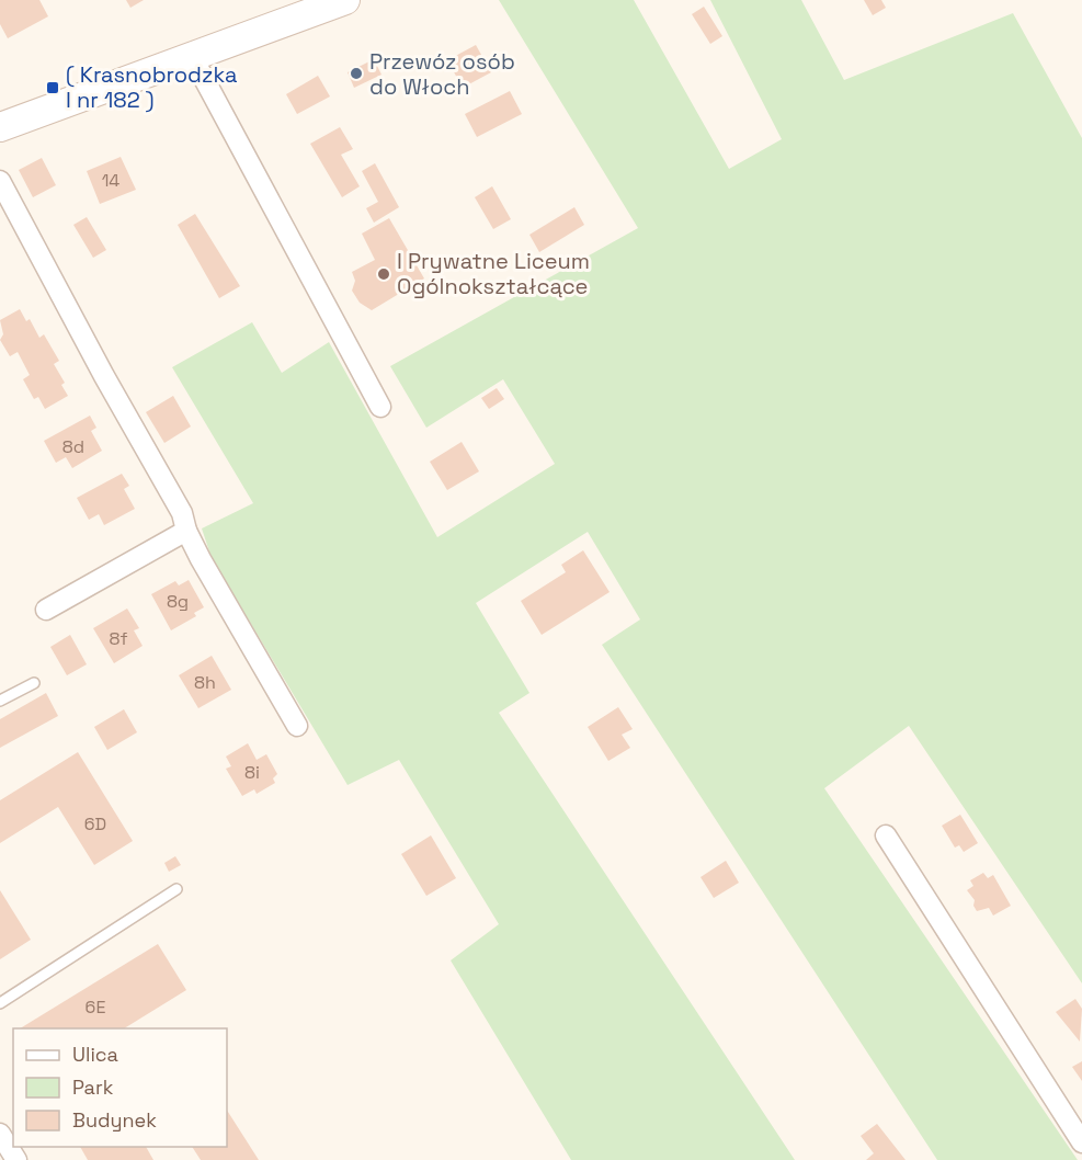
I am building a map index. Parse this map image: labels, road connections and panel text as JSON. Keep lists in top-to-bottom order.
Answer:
{
  "places": {
    "other": ["Przewóz osób do Włoch", "I Prywatne Liceum Ogólnokształcące"],
    "transit": ["( Krasnobrodzka I nr 182 )"]
  },
  "house_numbers": [
    "14",
    "8d",
    "8g",
    "8f",
    "8h",
    "8i",
    "6D",
    "6E"
  ],
  "legend": ["Ulica", "Park", "Budynek"]
}
